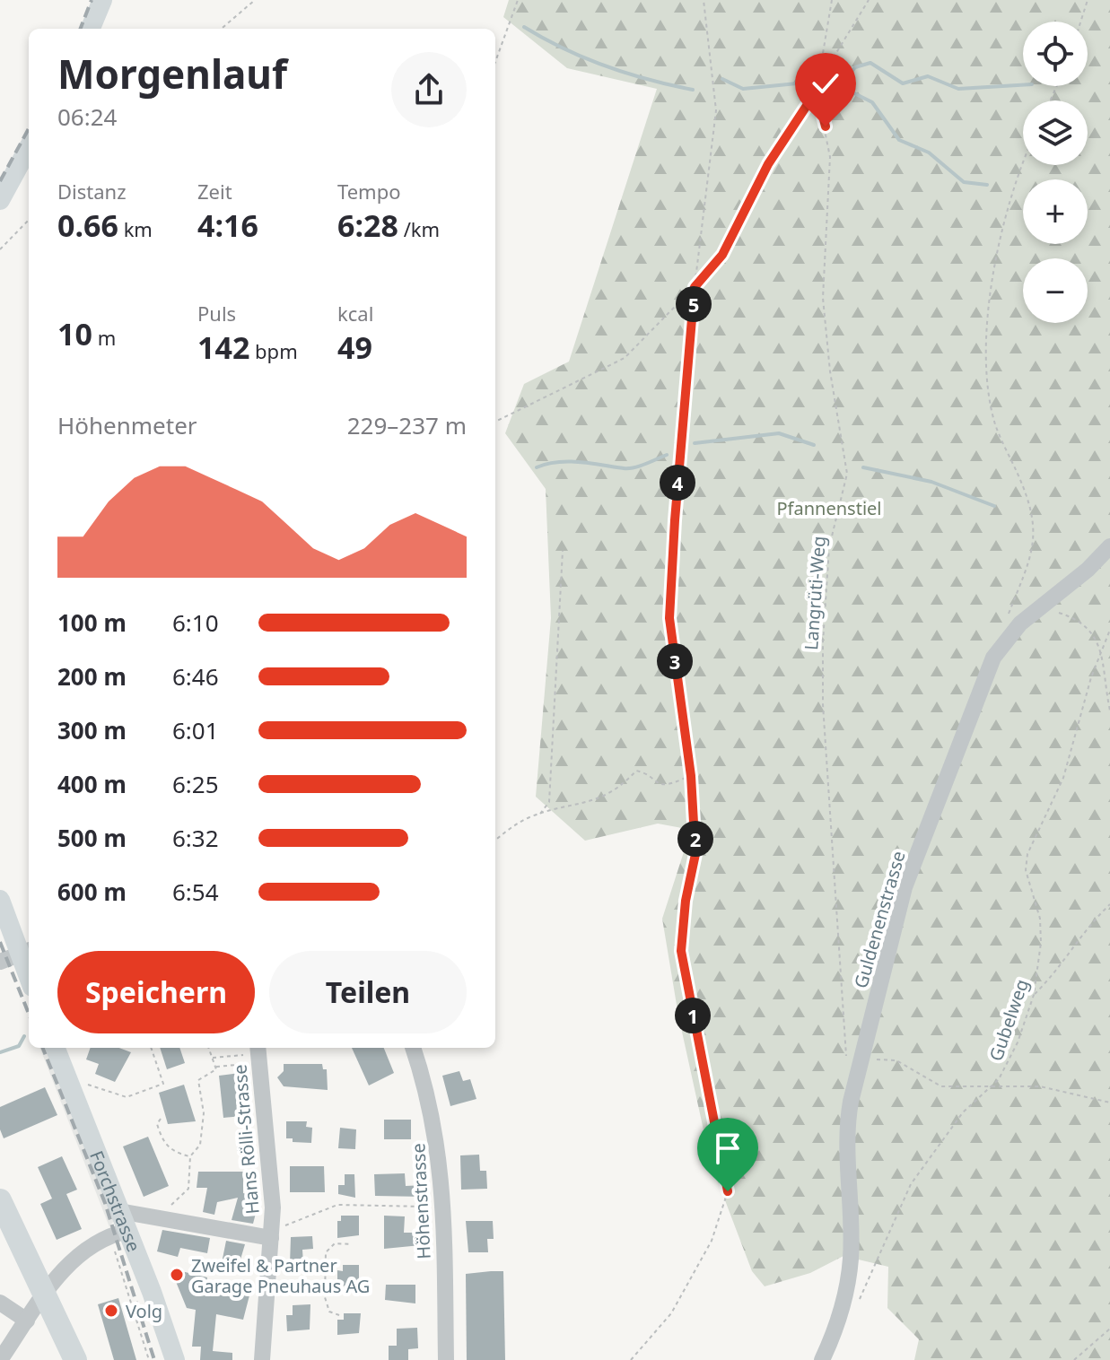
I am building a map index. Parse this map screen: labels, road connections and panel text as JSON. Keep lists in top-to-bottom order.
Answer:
{
  "streets": {
    "main road": ["Forchstrasse"],
    "street": ["Guldenenstrasse", "Hans Rölli-Strasse", "Höhenstrasse"],
    "path": ["Langrüti-Weg", "Gubelweg"]
  },
  "crossings": [
    ["Langrüti-Weg", "Guldenenstrasse"]
  ],
  "parks": ["Pfannenstiel"],
  "places": ["Zweifel & Partner Garage Pneuhaus AG", "Volg"],
  "page": {
    "map_buttons": ["+", "−"],
    "heading": ["Morgenlauf", "06:24"],
    "stats": [
      ["Distanz", "0.66 km"],
      ["Zeit", "4:16"],
      ["Tempo", "6:28 /km"],
      ["10 m"],
      ["Puls", "142 bpm"],
      ["kcal", "49"]
    ],
    "pins": [
      "5",
      "4",
      "3",
      "2",
      "1"
    ],
    "chart": ["Höhenmeter", "229–237 m"],
    "list": [
      {
        "name": "100 m",
        "note": "6:10"
      },
      {
        "name": "200 m",
        "note": "6:46"
      },
      {
        "name": "300 m",
        "note": "6:01"
      },
      {
        "name": "400 m",
        "note": "6:25"
      },
      {
        "name": "500 m",
        "note": "6:32"
      },
      {
        "name": "600 m",
        "note": "6:54"
      }
    ],
    "buttons": ["Speichern", "Teilen"]
  }
}
